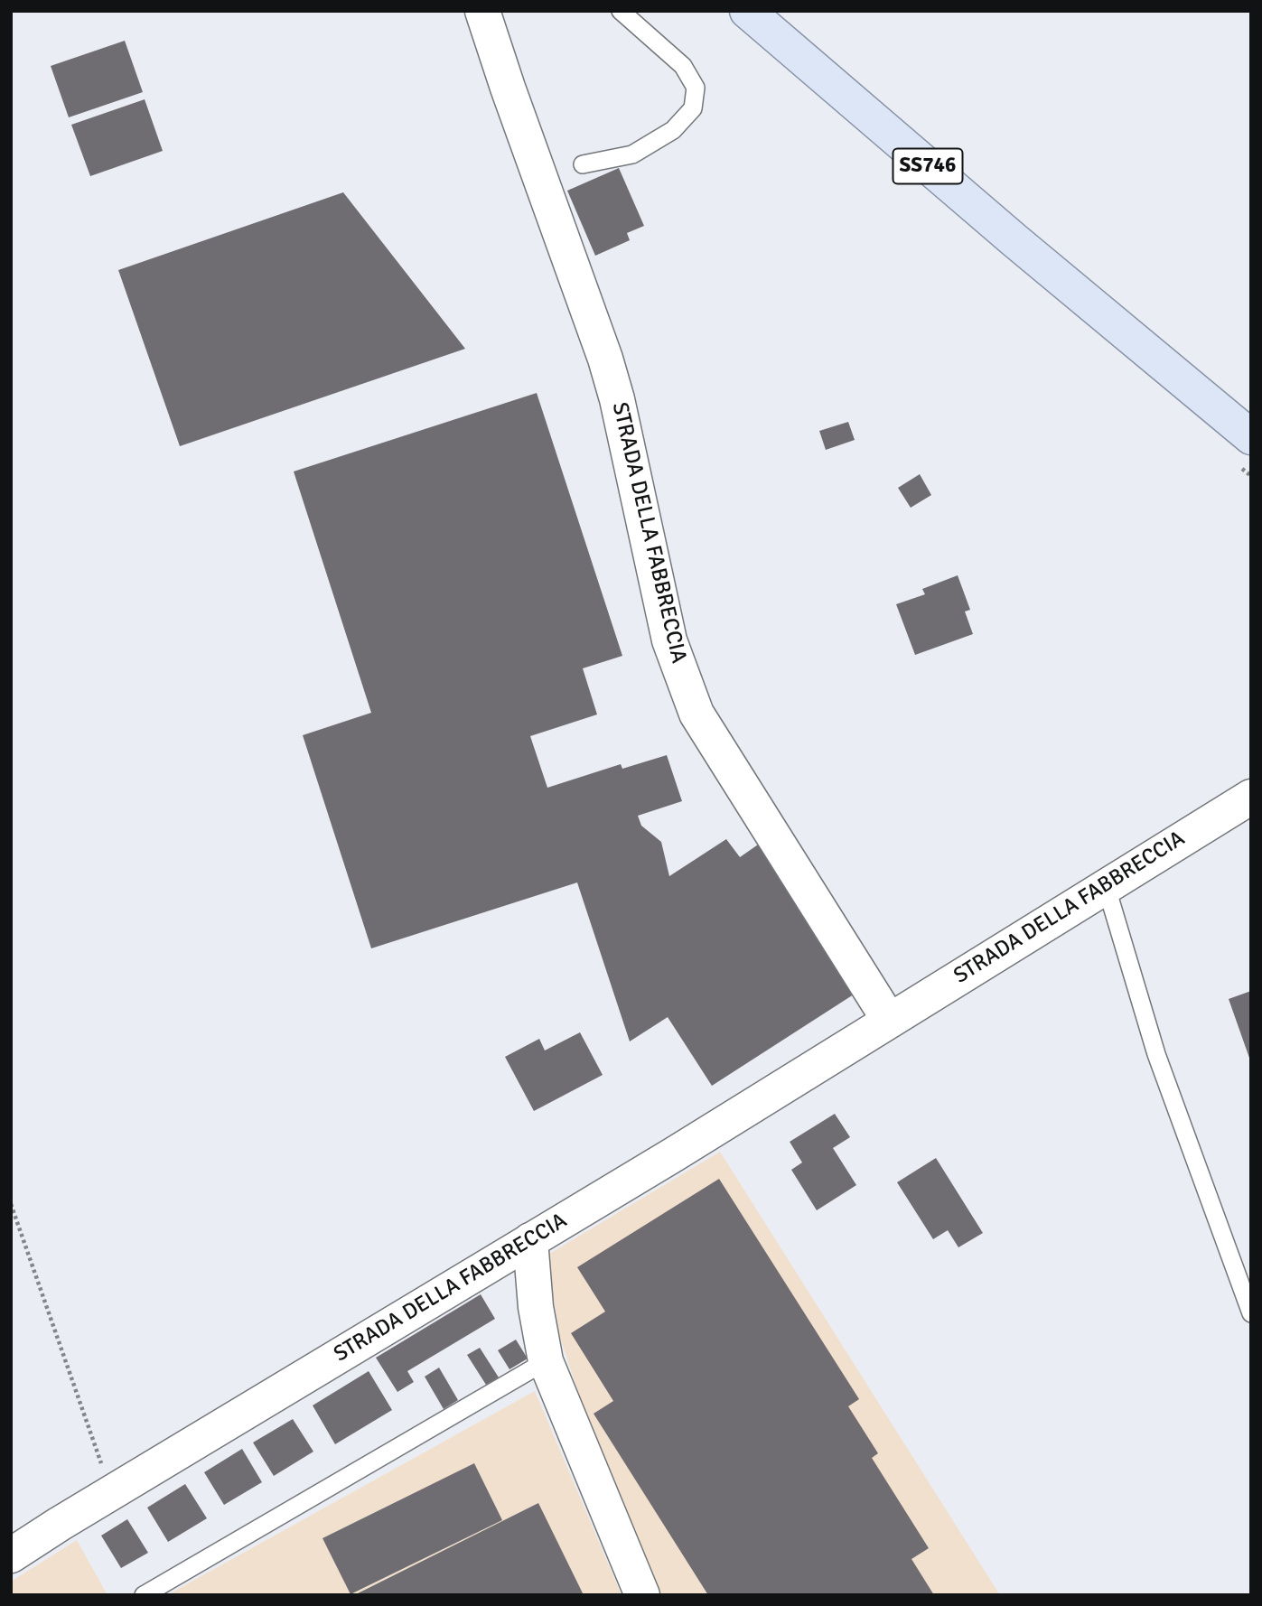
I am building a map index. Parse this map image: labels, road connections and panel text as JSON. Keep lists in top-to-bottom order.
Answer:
{
  "streets": {
    "main road": ["SS746"],
    "street": ["STRADA DELLA FABBRECCIA"]
  }
}
